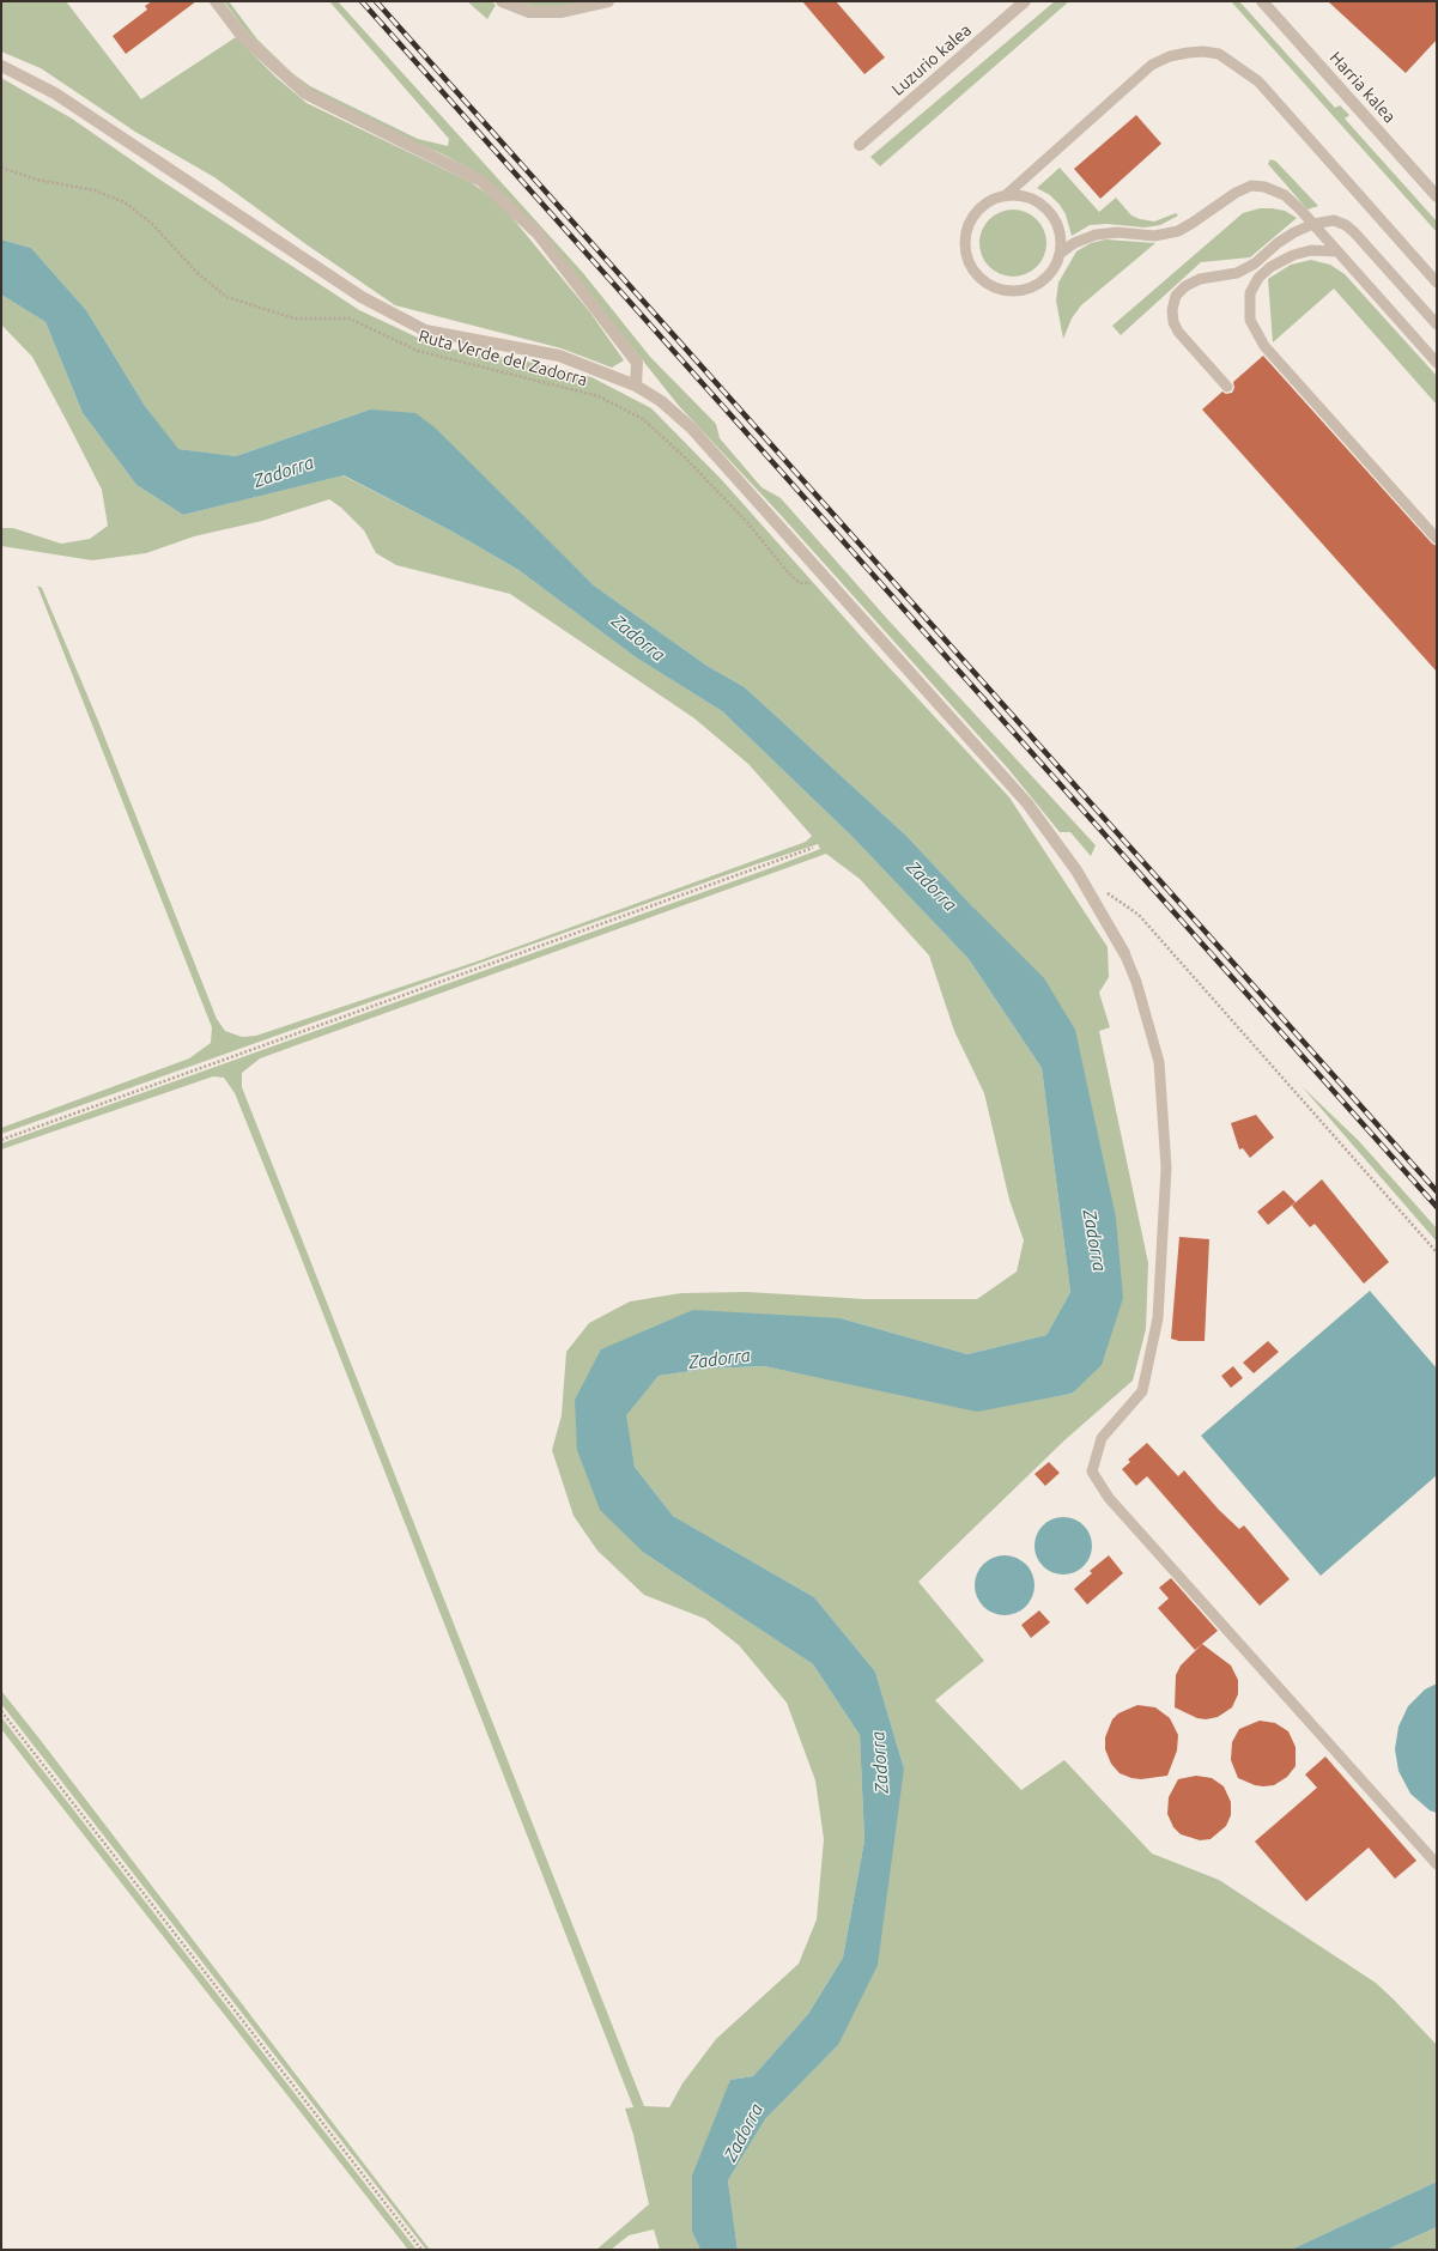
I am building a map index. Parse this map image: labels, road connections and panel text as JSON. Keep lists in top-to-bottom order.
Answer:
{
  "streets": {
    "street": ["Luzurio kalea", "Harria kalea"],
    "path": ["Ruta Verde del Zadorra"]
  },
  "water": ["Zadorra"]
}
